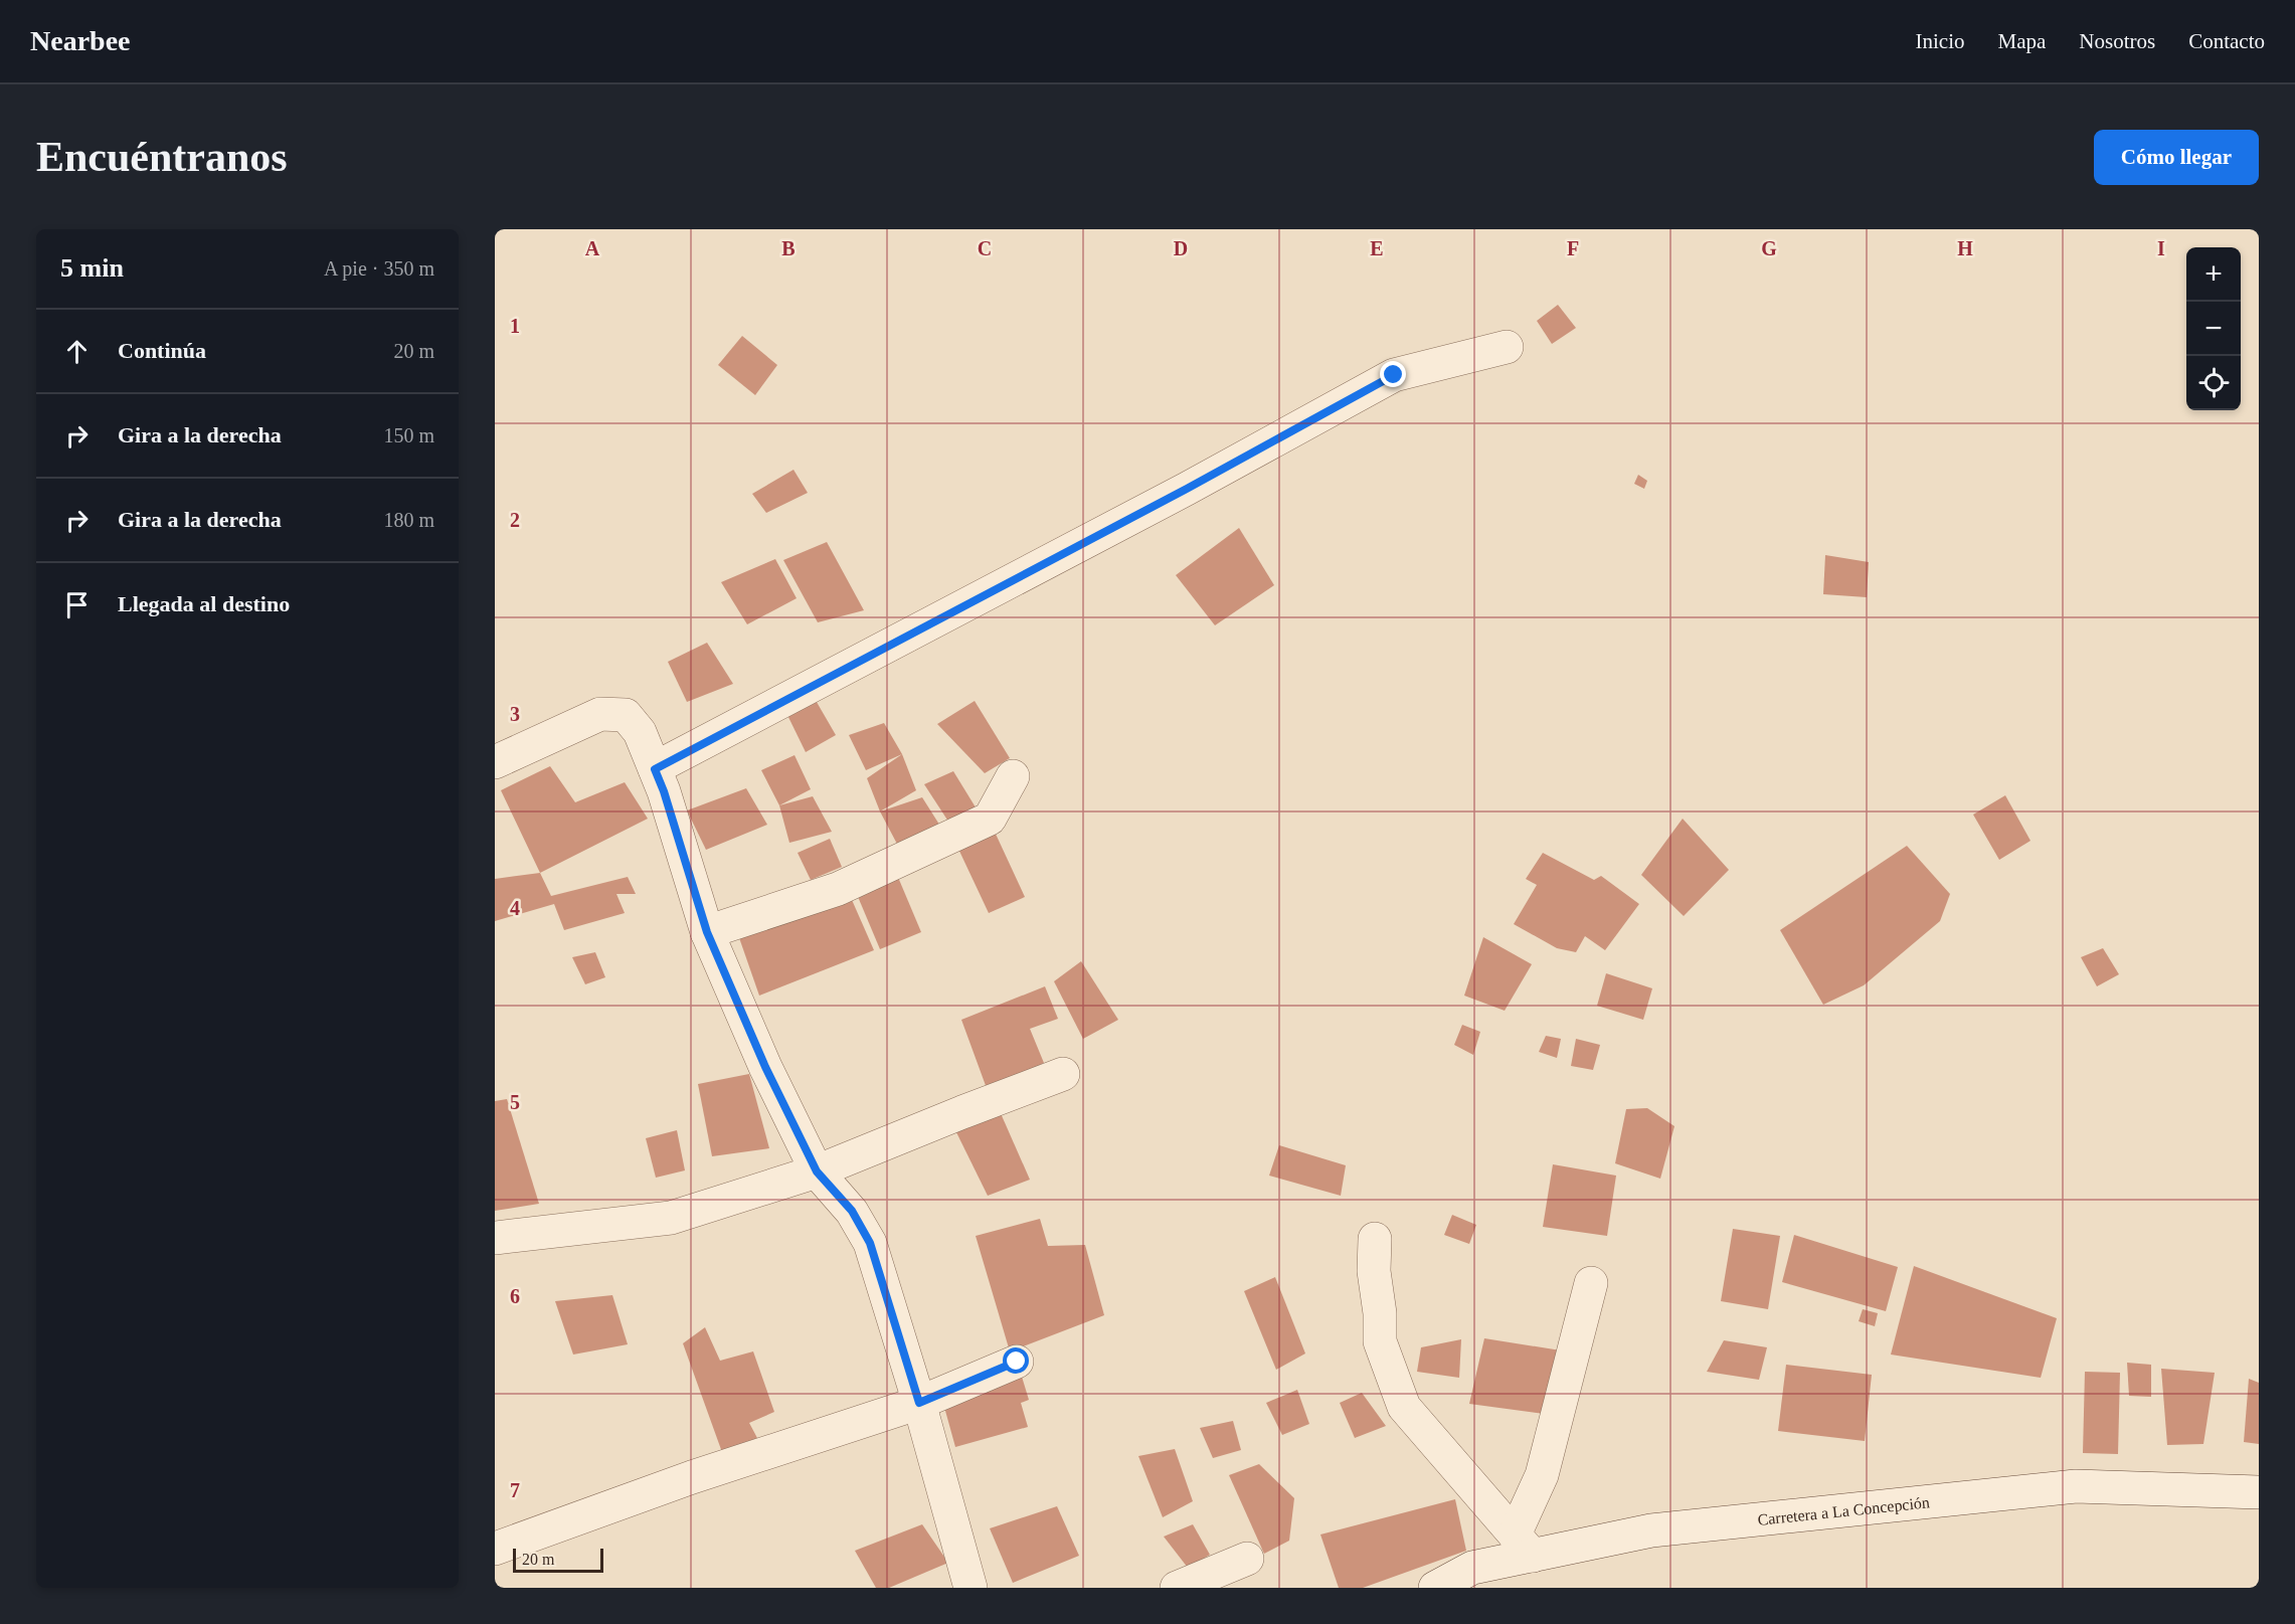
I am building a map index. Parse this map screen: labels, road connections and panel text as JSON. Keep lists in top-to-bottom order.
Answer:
{
  "streets": {
    "street": ["Carretera a La Concepción"]
  },
  "scale_bar": "20 m",
  "page": {
    "header": "Nearbee",
    "nav": [
      "Inicio",
      "Mapa",
      "Nosotros",
      "Contacto"
    ],
    "buttons": "Cómo llegar",
    "title": "Encuéntranos",
    "heading": ["5 min", "A pie · 350 m"],
    "map_buttons": ["+", "−"],
    "list": [
      ["Continúa", "20 m"],
      ["Gira a la derecha", "150 m"],
      ["Gira a la derecha", "180 m"],
      "Llegada al destino"
    ],
    "scale": "20 m"
  },
  "grid": {
    "columns": [
      "A",
      "B",
      "C",
      "D",
      "E",
      "F",
      "G",
      "H",
      "I"
    ],
    "rows": [
      "1",
      "2",
      "3",
      "4",
      "5",
      "6",
      "7"
    ]
  }
}
